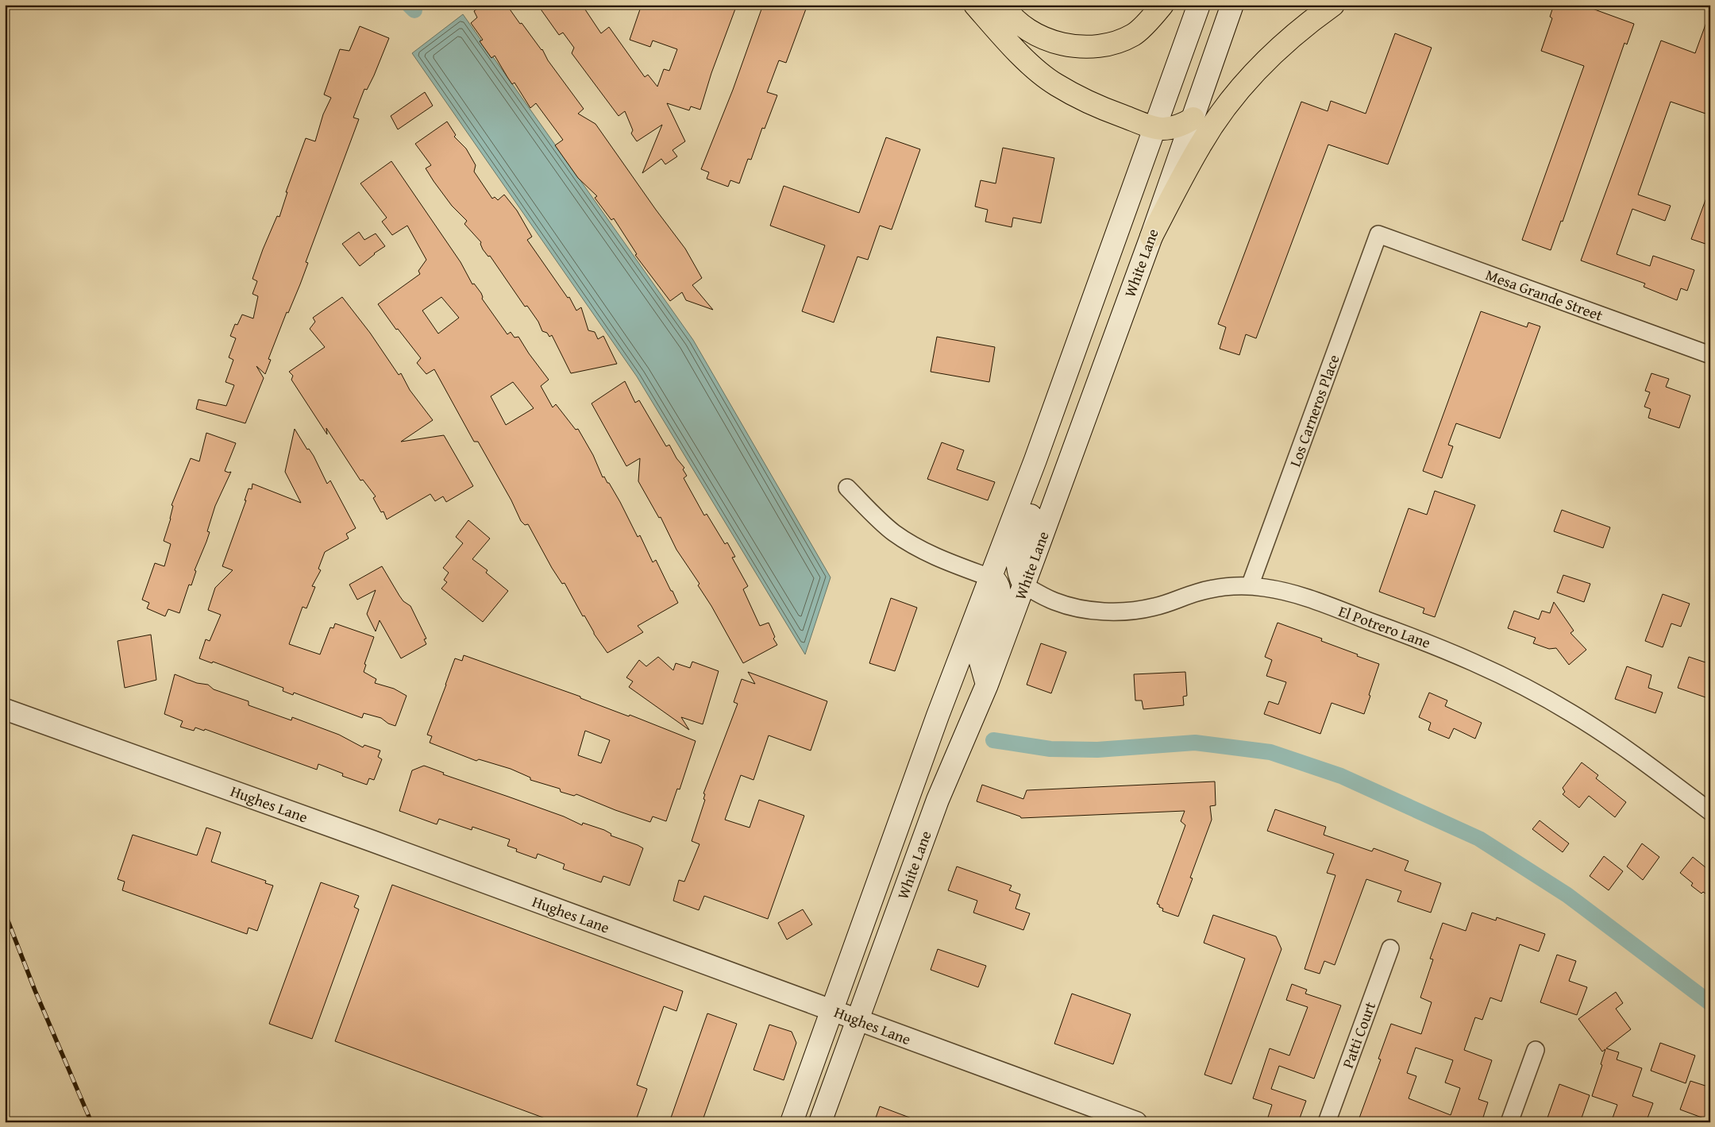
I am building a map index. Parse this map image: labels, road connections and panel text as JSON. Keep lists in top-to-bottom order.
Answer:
{
  "streets": {
    "main road": ["White Lane"],
    "street": [
      "Mesa Grande Street",
      "Los Carneros Place",
      "El Potrero Lane",
      "Hughes Lane",
      "Patti Court"
    ]
  },
  "crossings": [
    ["White Lane", "El Potrero Lane"],
    ["White Lane", "Hughes Lane"],
    ["Mesa Grande Street", "Los Carneros Place"],
    ["Los Carneros Place", "El Potrero Lane"]
  ]
}
